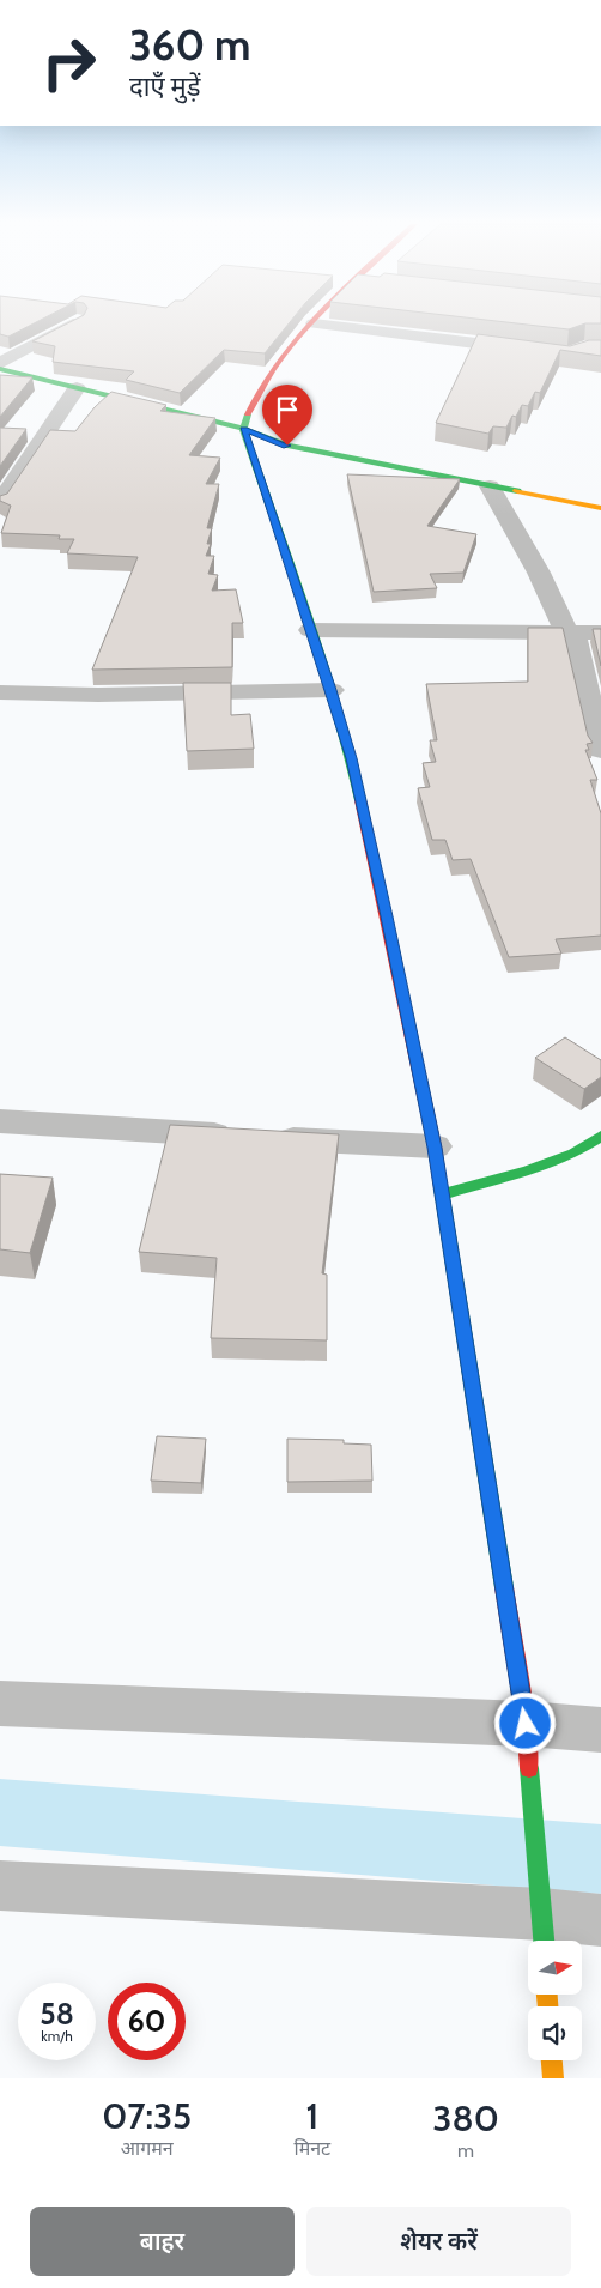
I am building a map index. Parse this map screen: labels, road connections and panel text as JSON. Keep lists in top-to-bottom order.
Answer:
{
  "north": "right",
  "page": {
    "turn": ["360 m", "दाएँ मुड़ें"],
    "speed": "58 km/h",
    "limit": "60",
    "eta": [
      "07:35",
      "आगमन",
      "1",
      "मिनट",
      "380",
      "m"
    ],
    "buttons": ["बाहर", "शेयर करें"]
  }
}
